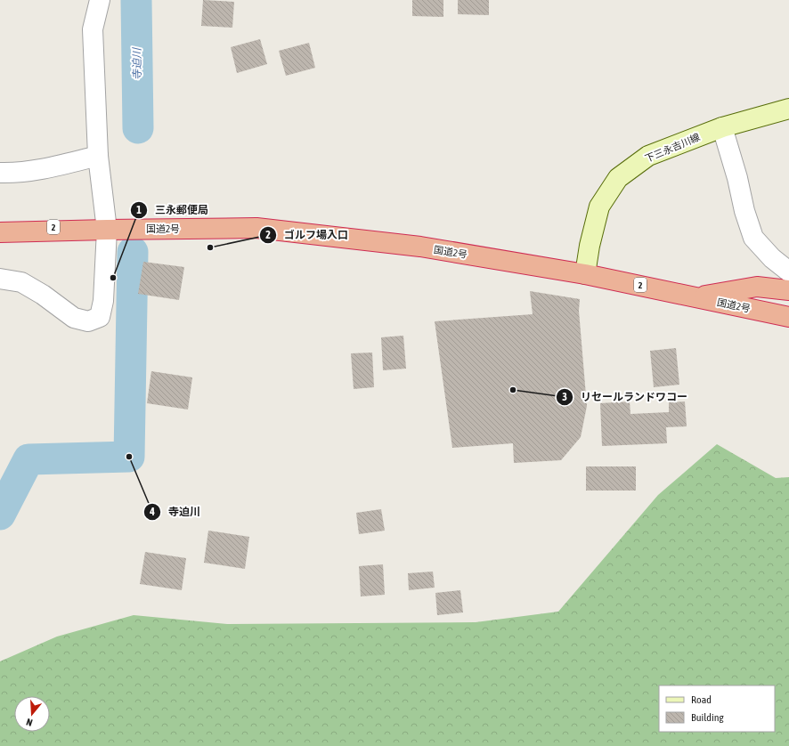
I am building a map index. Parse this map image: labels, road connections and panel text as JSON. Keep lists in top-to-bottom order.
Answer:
{
  "streets": {
    "highway": ["2", "国道2号"],
    "main road": ["下三永吉川線"]
  },
  "crossings": [
    ["下三永吉川線", "国道2号"]
  ],
  "water": ["寺迫川"],
  "places": [
    "ゴルフ場入口",
    "三永郵便局",
    "リセールランドワコー",
    "寺迫川"
  ],
  "legend": ["Road", "Building"],
  "north": "bottom"
}
